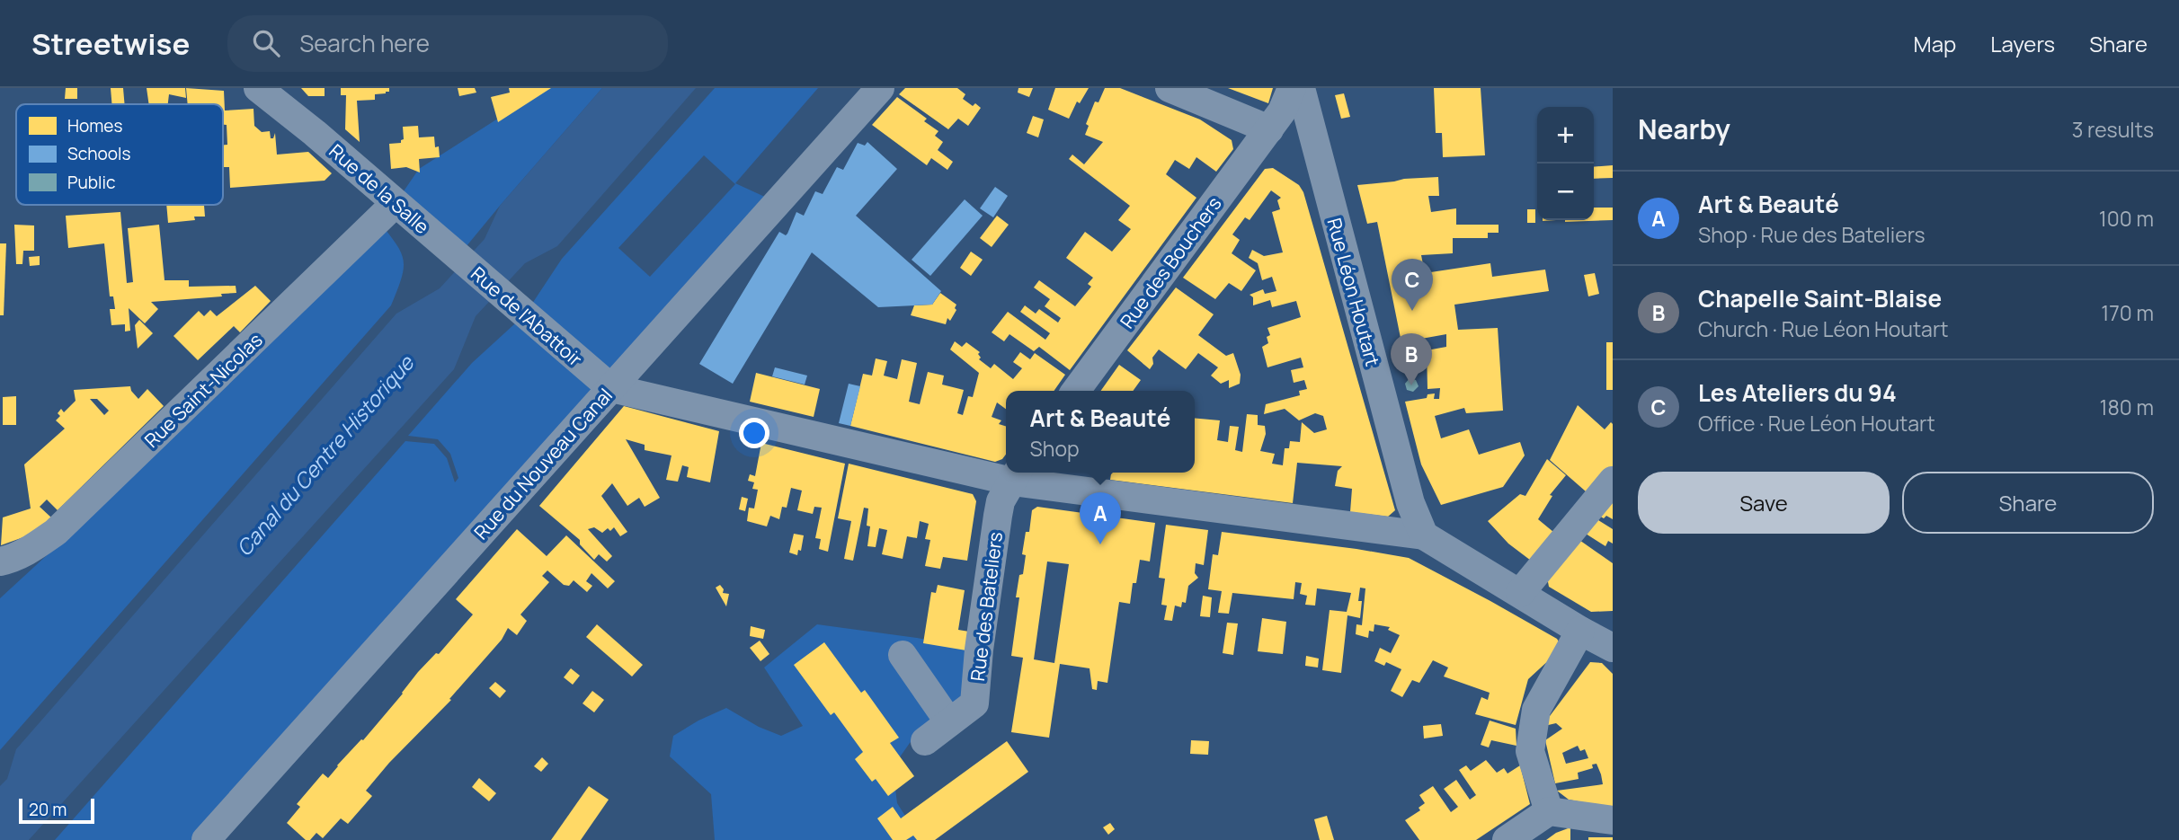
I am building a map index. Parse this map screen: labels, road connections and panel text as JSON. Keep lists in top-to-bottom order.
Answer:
{
  "streets": {
    "street": [
      "Rue de la Salle",
      "Rue des Bouchers",
      "Rue Léon Houtart",
      "Rue de l'Abattoir",
      "Rue Saint-Nicolas",
      "Rue du Nouveau Canal",
      "Rue des Bateliers"
    ]
  },
  "crossings": [
    ["Rue de la Salle", "Rue de l'Abattoir"],
    ["Rue de la Salle", "Rue Saint-Nicolas"],
    ["Rue de l'Abattoir", "Rue du Nouveau Canal"]
  ],
  "water": ["Canal du Centre Historique"],
  "legend": ["Homes", "Schools", "Public"],
  "scale_bar": "20 m",
  "page": {
    "header": "Streetwise",
    "search": "Search here",
    "nav": ["Map", "Layers", "Share"],
    "heading": ["Nearby", "3 results"],
    "map_buttons": ["+", "−"],
    "list": [
      {
        "mark": "A",
        "name": "Art & Beauté",
        "note": "Shop · Rue des Bateliers",
        "value": "100 m"
      },
      {
        "mark": "B",
        "name": "Chapelle Saint-Blaise",
        "note": "Church · Rue Léon Houtart",
        "value": "170 m"
      },
      {
        "mark": "C",
        "name": "Les Ateliers du 94",
        "note": "Office · Rue Léon Houtart",
        "value": "180 m"
      }
    ],
    "pins": ["C", "B", "A"],
    "popup": ["Art & Beauté", "Shop"],
    "buttons": ["Save", "Share"],
    "scale": "20 m"
  }
}
